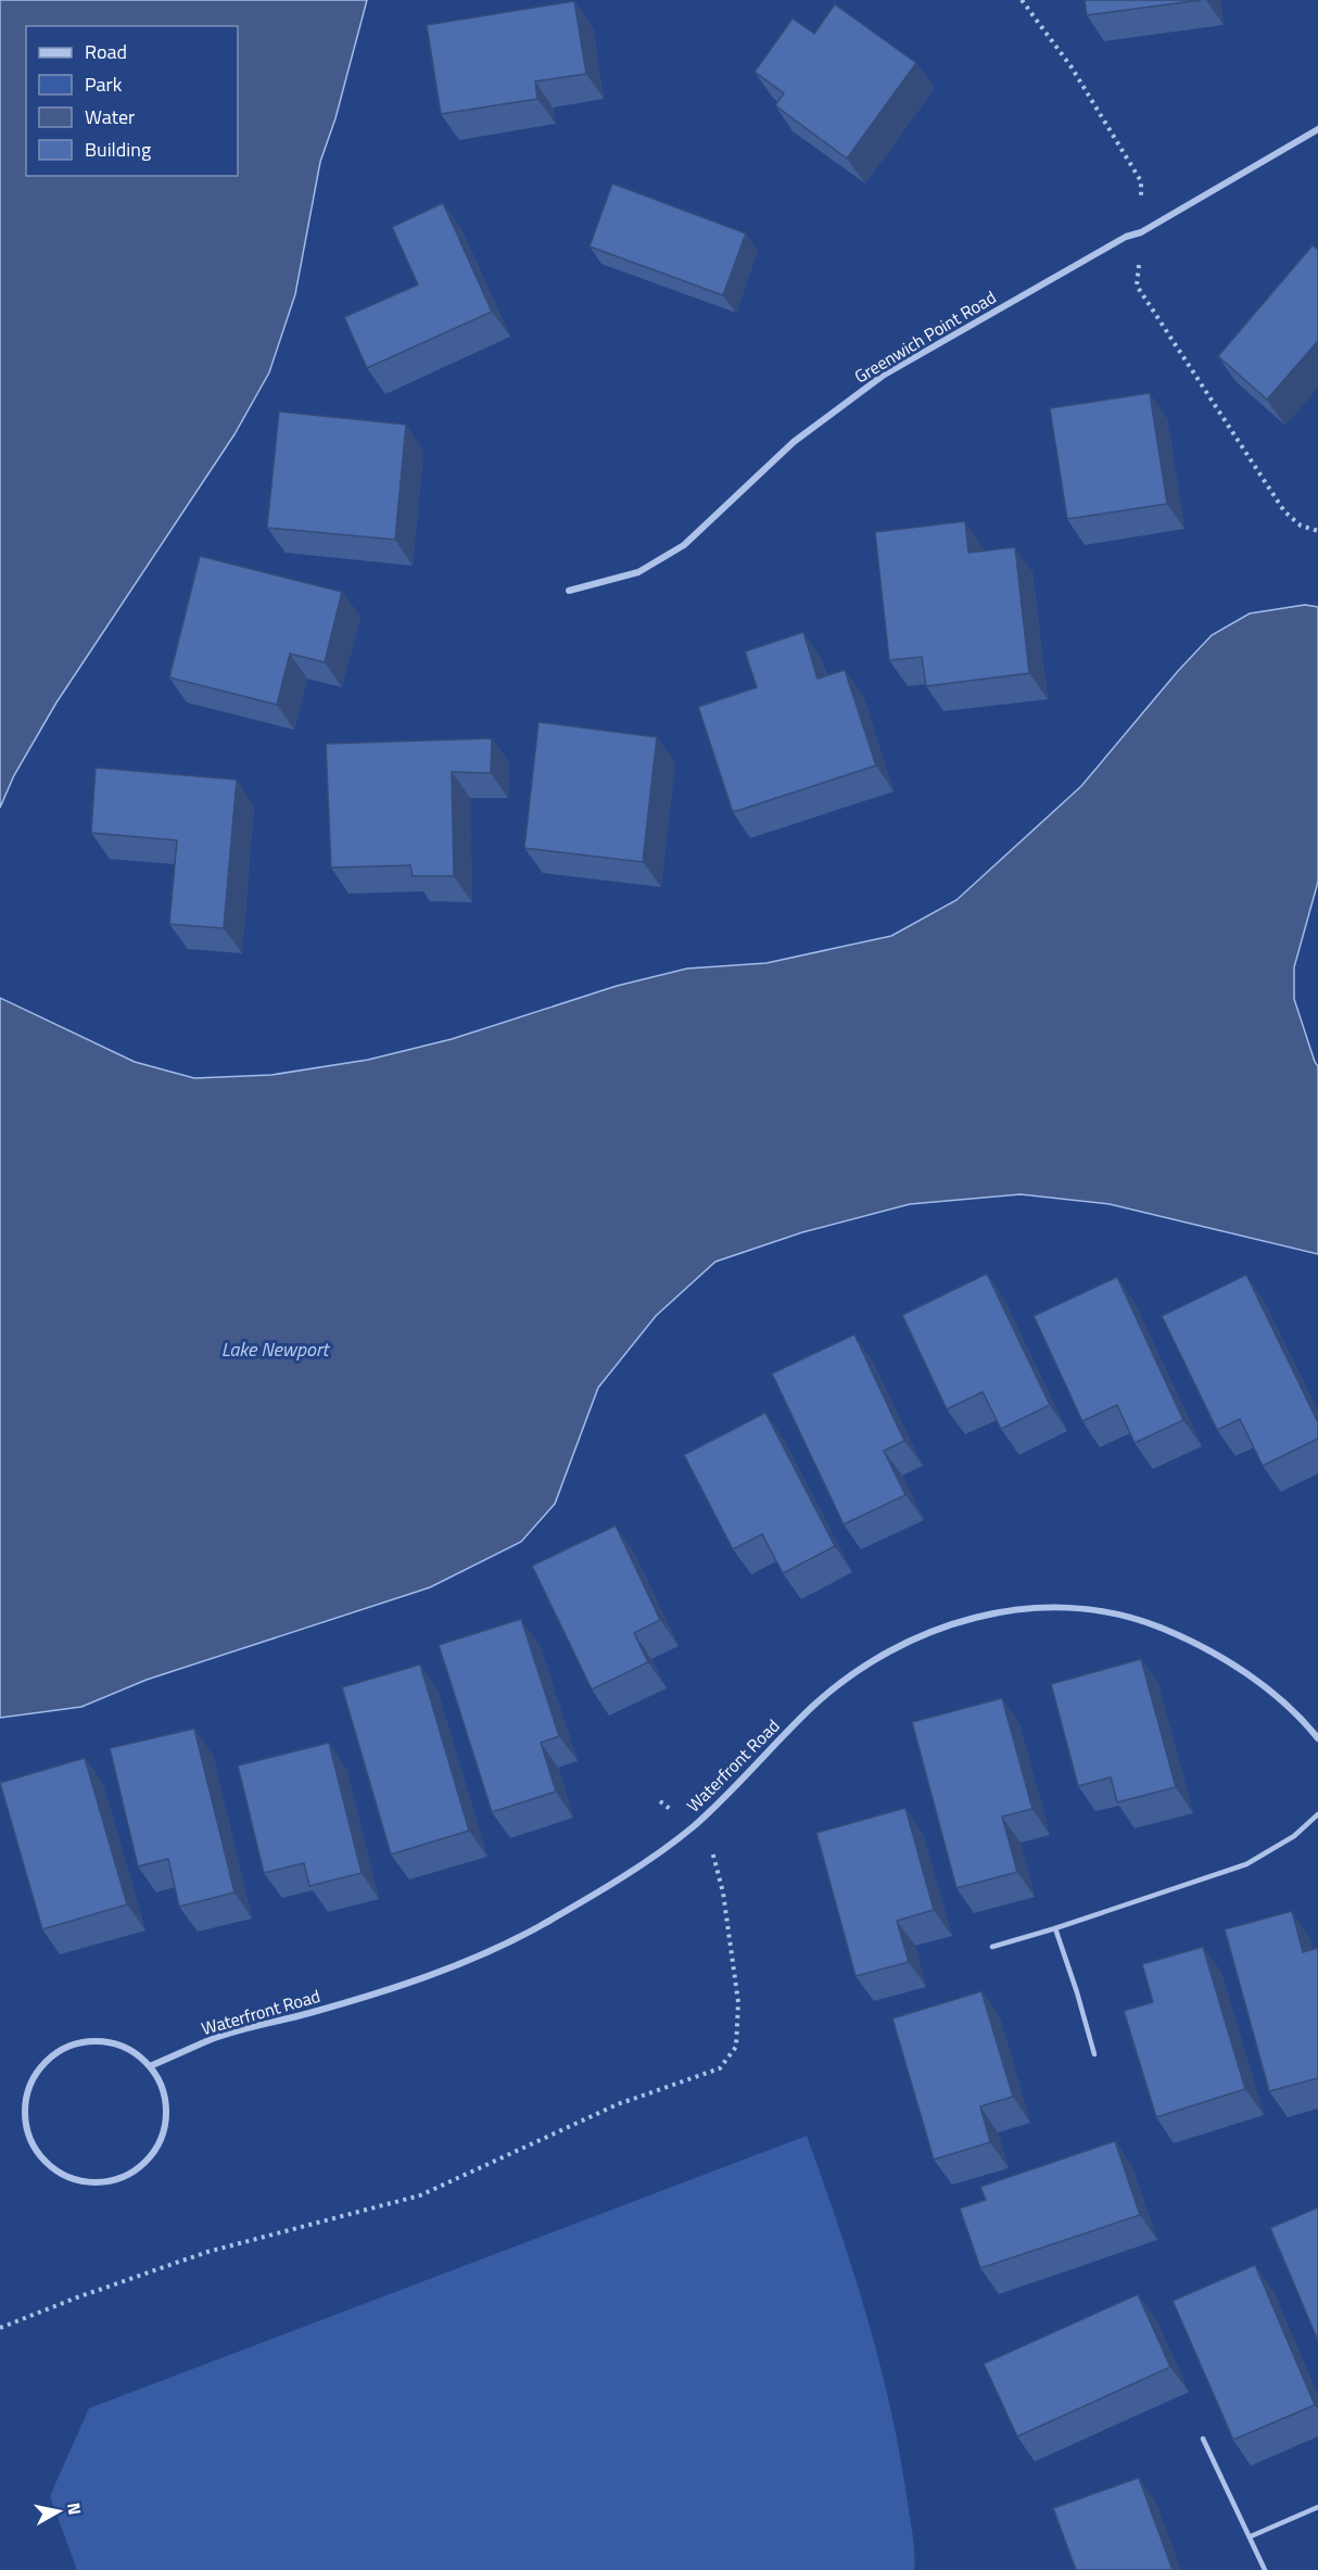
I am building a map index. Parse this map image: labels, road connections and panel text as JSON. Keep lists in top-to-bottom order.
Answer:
{
  "streets": {
    "street": ["Greenwich Point Road", "Waterfront Road"]
  },
  "water": ["Lake Newport"],
  "legend": [
    "Road",
    "Park",
    "Water",
    "Building"
  ],
  "north": "right"
}
